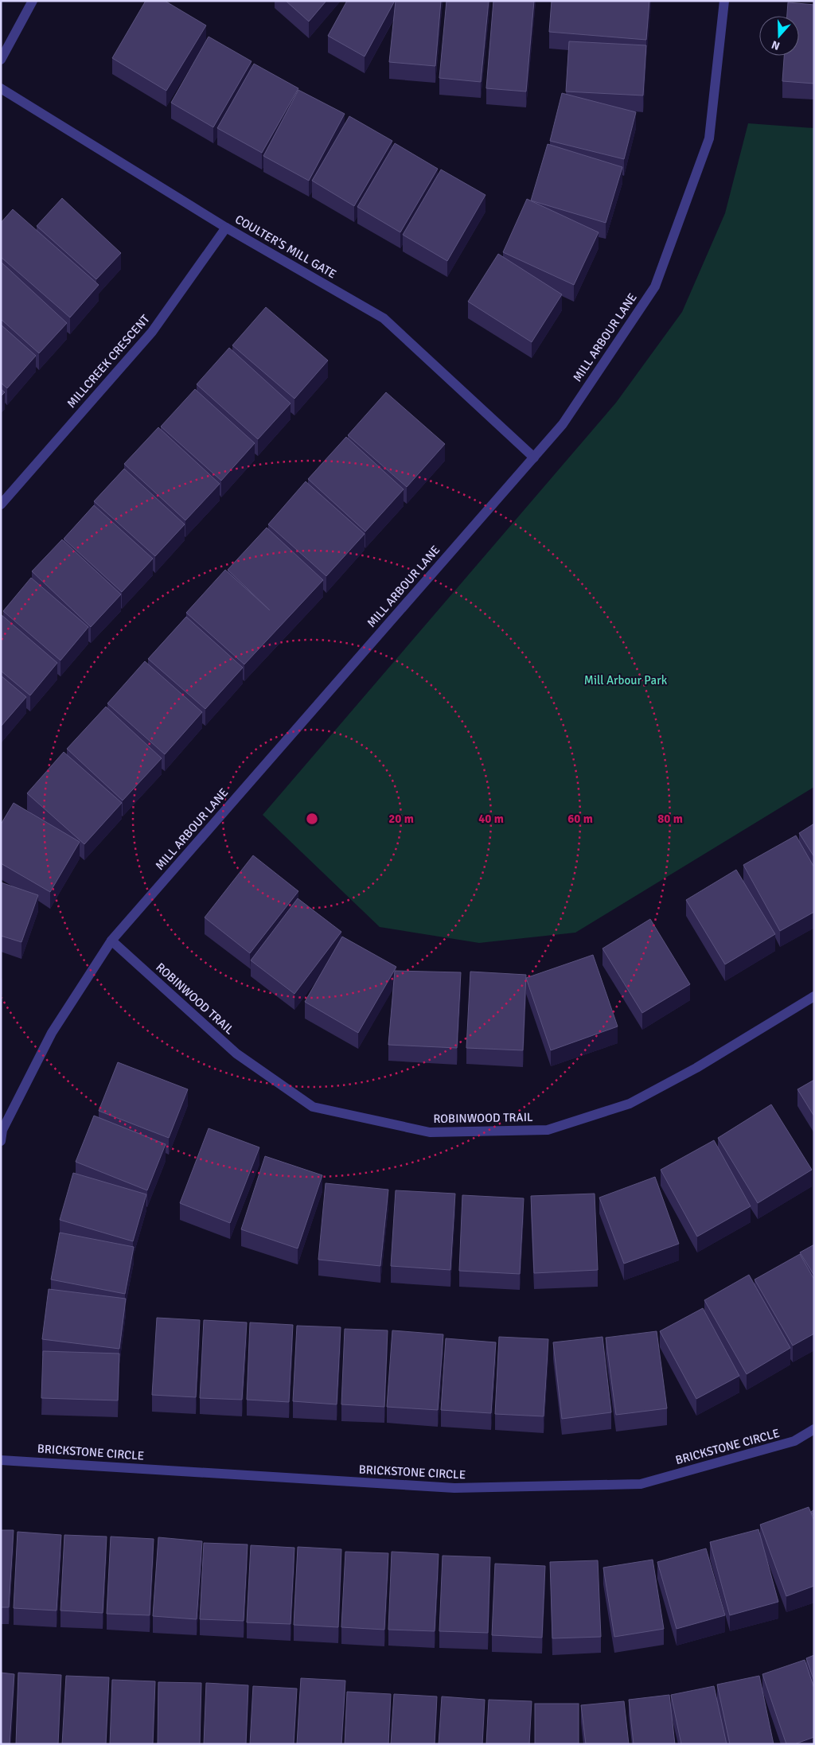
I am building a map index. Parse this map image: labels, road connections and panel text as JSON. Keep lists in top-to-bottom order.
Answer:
{
  "streets": {
    "street": [
      "COULTER'S MILL GATE",
      "MILL ARBOUR LANE",
      "MILLCREEK CRESCENT",
      "ROBINWOOD TRAIL",
      "BRICKSTONE CIRCLE"
    ]
  },
  "crossings": [
    ["COULTER'S MILL GATE", "MILL ARBOUR LANE"],
    ["COULTER'S MILL GATE", "MILLCREEK CRESCENT"],
    ["MILL ARBOUR LANE", "ROBINWOOD TRAIL"]
  ],
  "parks": ["Mill Arbour Park"],
  "north": "bottom",
  "rings": [
    "20 m",
    "40 m",
    "60 m",
    "80 m"
  ]
}
